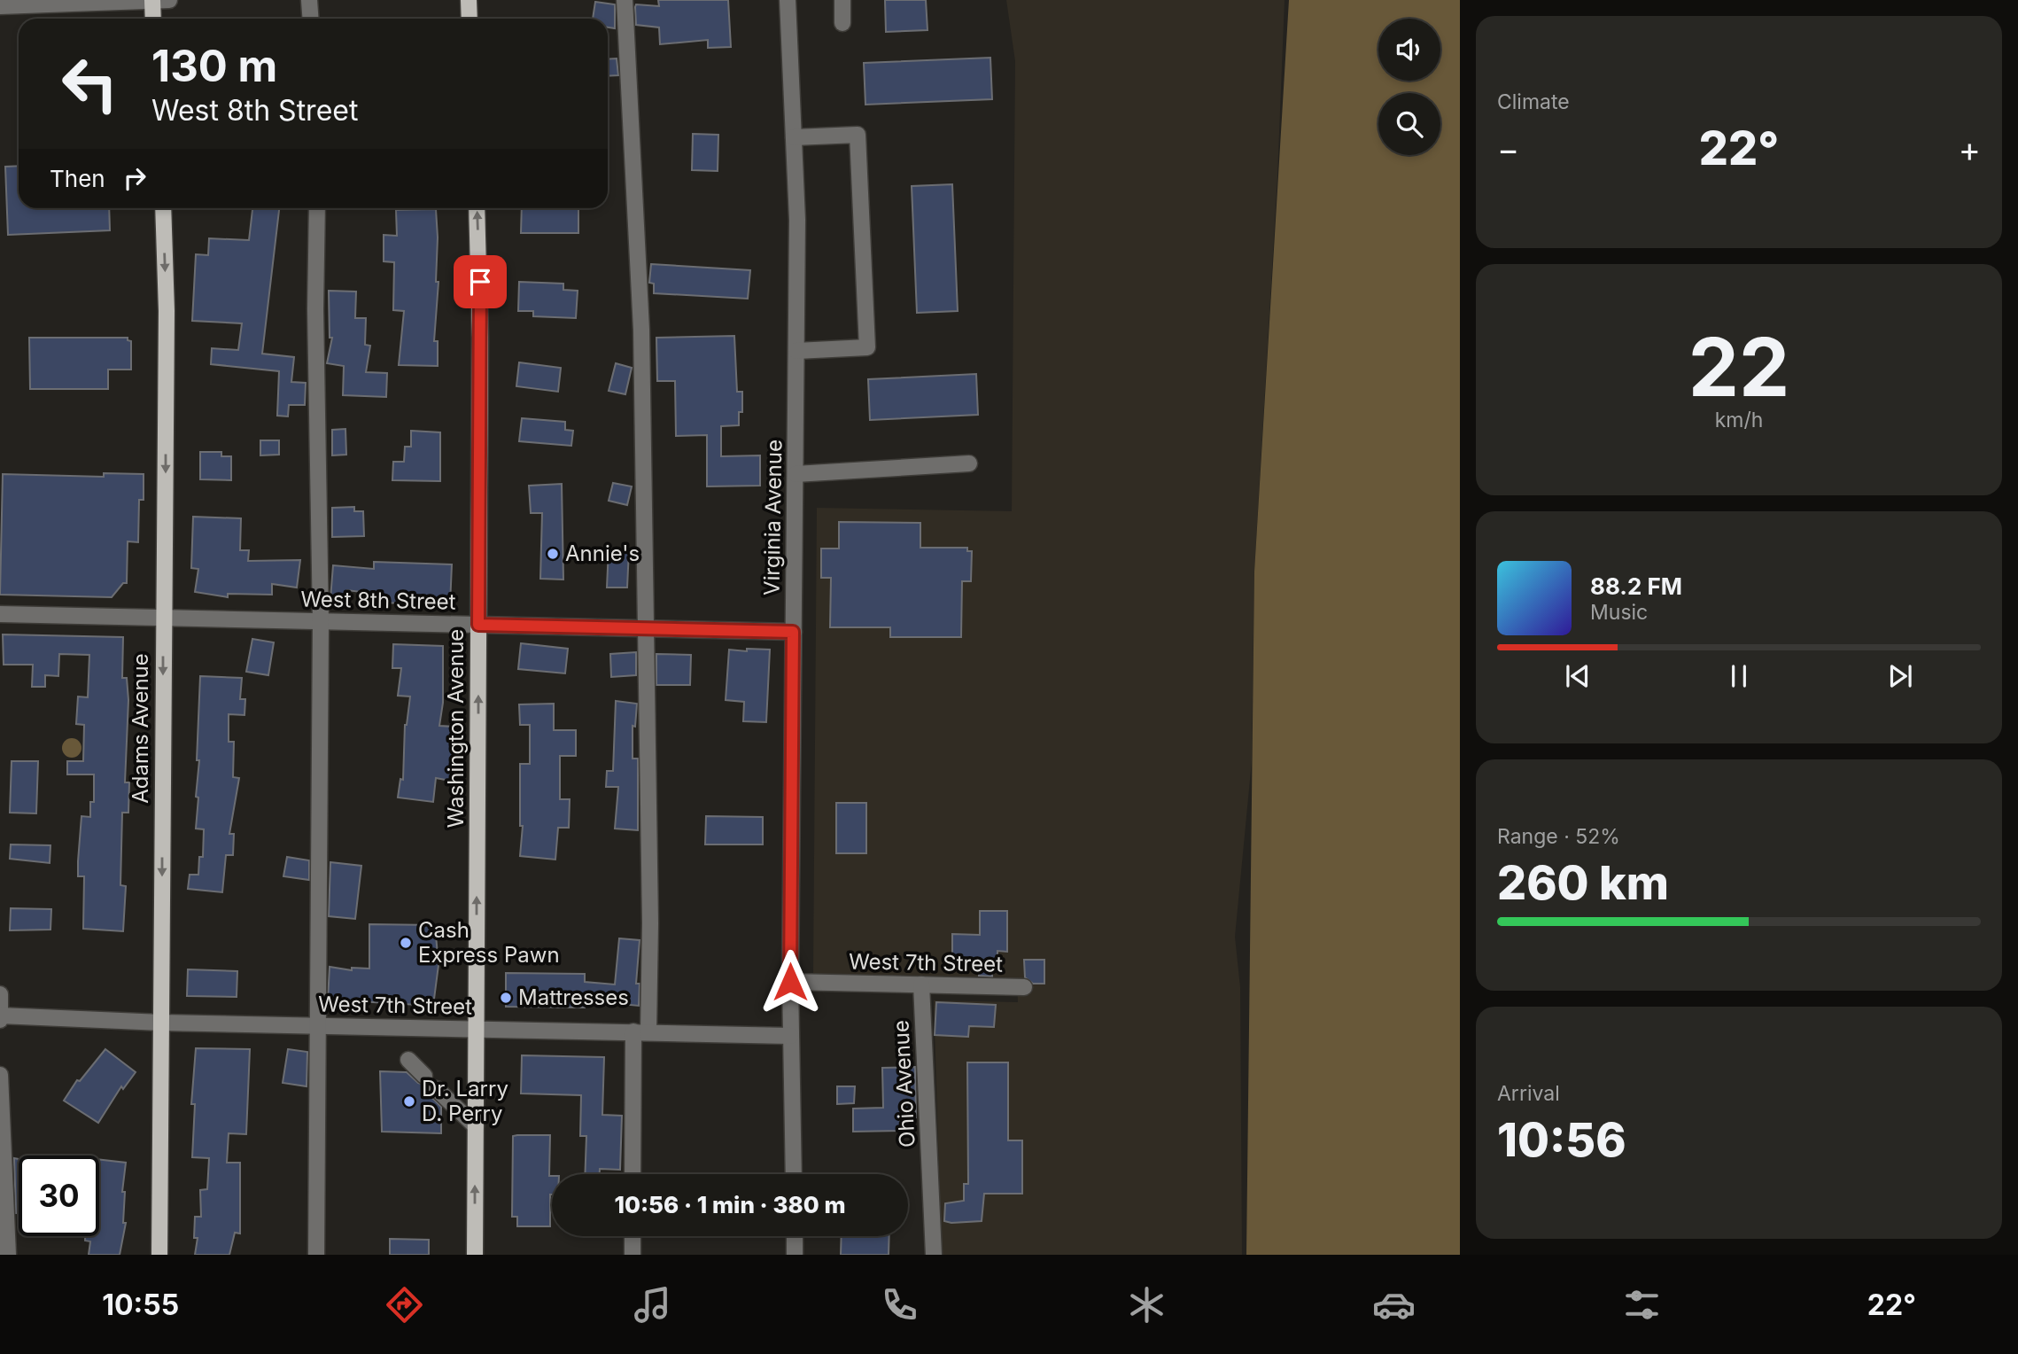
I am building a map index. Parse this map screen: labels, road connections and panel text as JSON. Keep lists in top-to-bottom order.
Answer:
{
  "streets": {
    "main road": ["Adams Avenue", "Washington Avenue"],
    "street": [
      "Virginia Avenue",
      "West 8th Street",
      "West 7th Street",
      "Ohio Avenue"
    ]
  },
  "crossings": [
    ["Virginia Avenue", "West 8th Street"],
    ["Virginia Avenue", "West 7th Street"],
    ["West 8th Street", "Adams Avenue"],
    ["West 8th Street", "Washington Avenue"],
    ["Adams Avenue", "West 7th Street"],
    ["Washington Avenue", "West 7th Street"],
    ["West 7th Street", "Ohio Avenue"]
  ],
  "one_way": ["Adams Avenue", "Washington Avenue"],
  "places": [
    "Annie's",
    "Cash Express Pawn",
    "Mattresses",
    "Dr. Larry D. Perry"
  ],
  "page": {
    "tile": [
      "Climate",
      ["22", "km/h"],
      ["Range · 52%", "260 km"],
      ["Arrival", "10:56"]
    ],
    "turn": ["130 m", "West 8th Street"],
    "heat": ["−", "22°", "+"],
    "then": "Then",
    "song": ["88.2 FM", "Music"],
    "limit": "30",
    "trip": "10:56 · 1 min · 380 m",
    "tabs": ["10:55", "22°"]
  }
}
